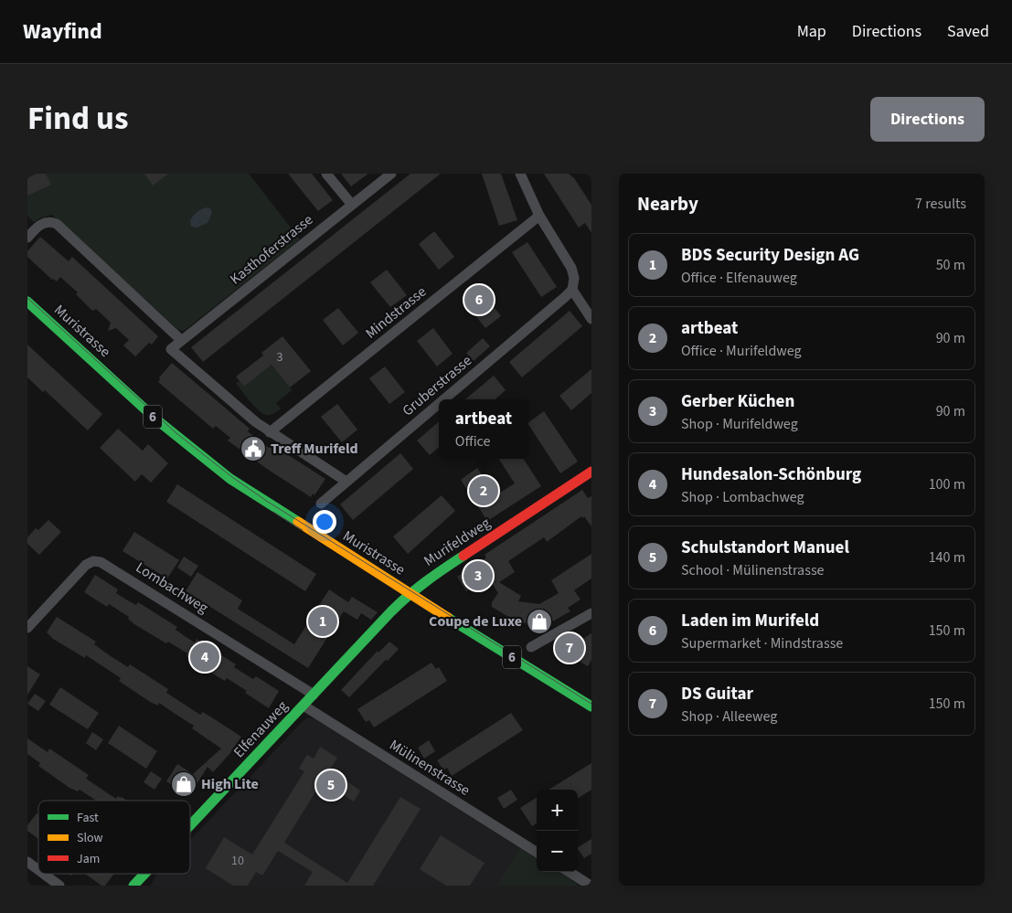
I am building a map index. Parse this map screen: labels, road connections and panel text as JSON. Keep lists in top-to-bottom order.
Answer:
{
  "streets": {
    "main road": [
      "Muristrasse",
      "6",
      "Murifeldweg",
      "Elfenauweg"
    ],
    "street": [
      "Kasthoferstrasse",
      "Mindstrasse",
      "Gruberstrasse",
      "Lombachweg",
      "Mülinenstrasse"
    ]
  },
  "crossings": [
    ["Kasthoferstrasse", "Mindstrasse"],
    ["Muristrasse", "Murifeldweg"],
    ["Muristrasse", "Elfenauweg"],
    ["Murifeldweg", "Elfenauweg"],
    ["Lombachweg", "Elfenauweg"],
    ["Elfenauweg", "Mülinenstrasse"]
  ],
  "places": {
    "public building": ["Treff Murifeld"],
    "shop": ["Coupe de Luxe", "High Lite"]
  },
  "house_numbers": ["3", "10"],
  "legend": ["Fast", "Slow", "Jam"],
  "page": {
    "header": "Wayfind",
    "nav": ["Map", "Directions", "Saved"],
    "title": "Find us",
    "buttons": "Directions",
    "heading": ["Nearby", "7 results"],
    "list": [
      {
        "mark": "1",
        "name": "BDS Security Design AG",
        "note": "Office · Elfenauweg",
        "value": "50 m"
      },
      {
        "mark": "2",
        "name": "artbeat",
        "note": "Office · Murifeldweg",
        "value": "90 m"
      },
      {
        "mark": "3",
        "name": "Gerber Küchen",
        "note": "Shop · Murifeldweg",
        "value": "90 m"
      },
      {
        "mark": "4",
        "name": "Hundesalon-Schönburg",
        "note": "Shop · Lombachweg",
        "value": "100 m"
      },
      {
        "mark": "5",
        "name": "Schulstandort Manuel",
        "note": "School · Mülinenstrasse",
        "value": "140 m"
      },
      {
        "mark": "6",
        "name": "Laden im Murifeld",
        "note": "Supermarket · Mindstrasse",
        "value": "150 m"
      },
      {
        "mark": "7",
        "name": "DS Guitar",
        "note": "Shop · Alleeweg",
        "value": "150 m"
      }
    ],
    "pins": [
      "6",
      "2",
      "3",
      "1",
      "7",
      "4",
      "5"
    ],
    "popup": ["artbeat", "Office"],
    "map_buttons": ["+", "−"]
  }
}
